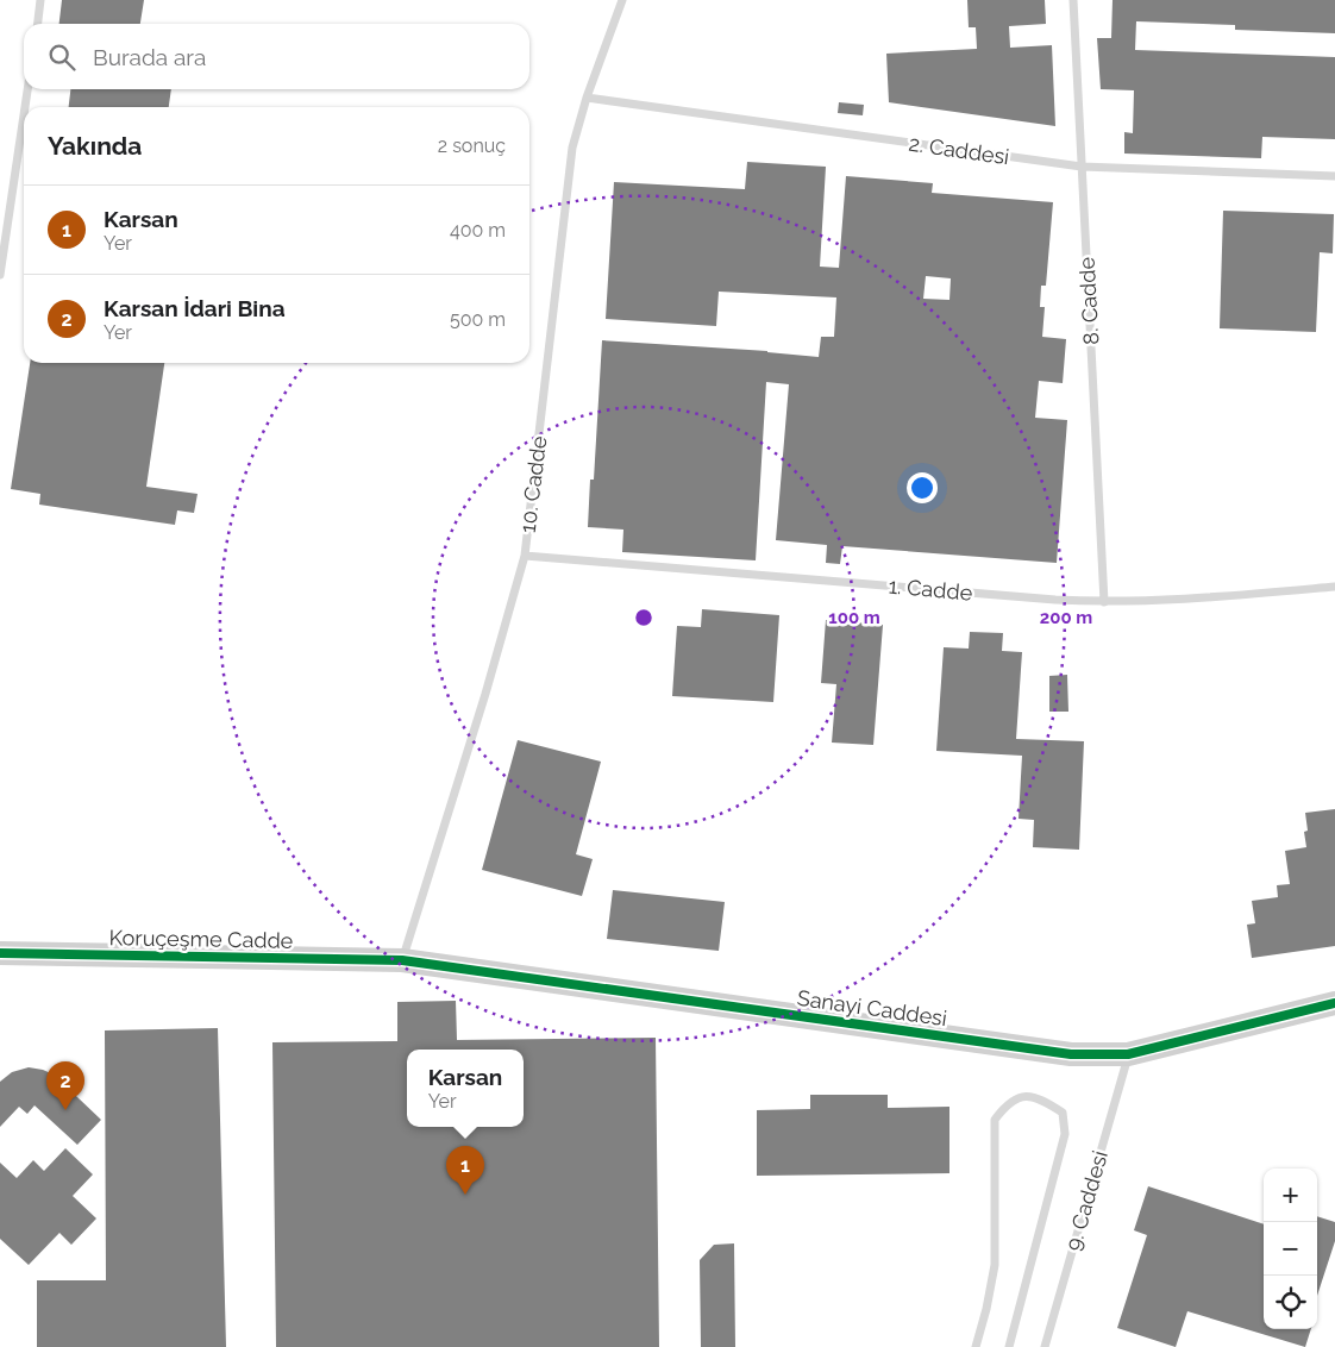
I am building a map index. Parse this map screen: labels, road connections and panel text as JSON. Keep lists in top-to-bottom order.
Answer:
{
  "streets": {
    "street": ["Koruçeşme Cadde", "Sanayi Caddesi"],
    "lane": [
      "2. Caddesi",
      "8. Cadde",
      "10. Cadde",
      "1. Cadde",
      "9. Caddesi"
    ]
  },
  "crossings": [
    ["2. Caddesi", "8. Cadde"],
    ["2. Caddesi", "10. Cadde"],
    ["8. Cadde", "1. Cadde"],
    ["10. Cadde", "1. Cadde"],
    ["10. Cadde", "Koruçeşme Cadde"],
    ["10. Cadde", "Sanayi Caddesi"],
    ["Koruçeşme Cadde", "Sanayi Caddesi"],
    ["Sanayi Caddesi", "9. Caddesi"]
  ],
  "page": {
    "search": "Burada ara",
    "heading": ["Yakında", "2 sonuç"],
    "list": [
      {
        "mark": "1",
        "name": "Karsan",
        "note": "Yer",
        "value": "400 m"
      },
      {
        "mark": "2",
        "name": "Karsan İdari Bina",
        "note": "Yer",
        "value": "500 m"
      }
    ],
    "popup": ["Karsan", "Yer"],
    "pins": ["2", "1"],
    "map_buttons": ["+", "−"]
  },
  "rings": ["100 m", "200 m"]
}
